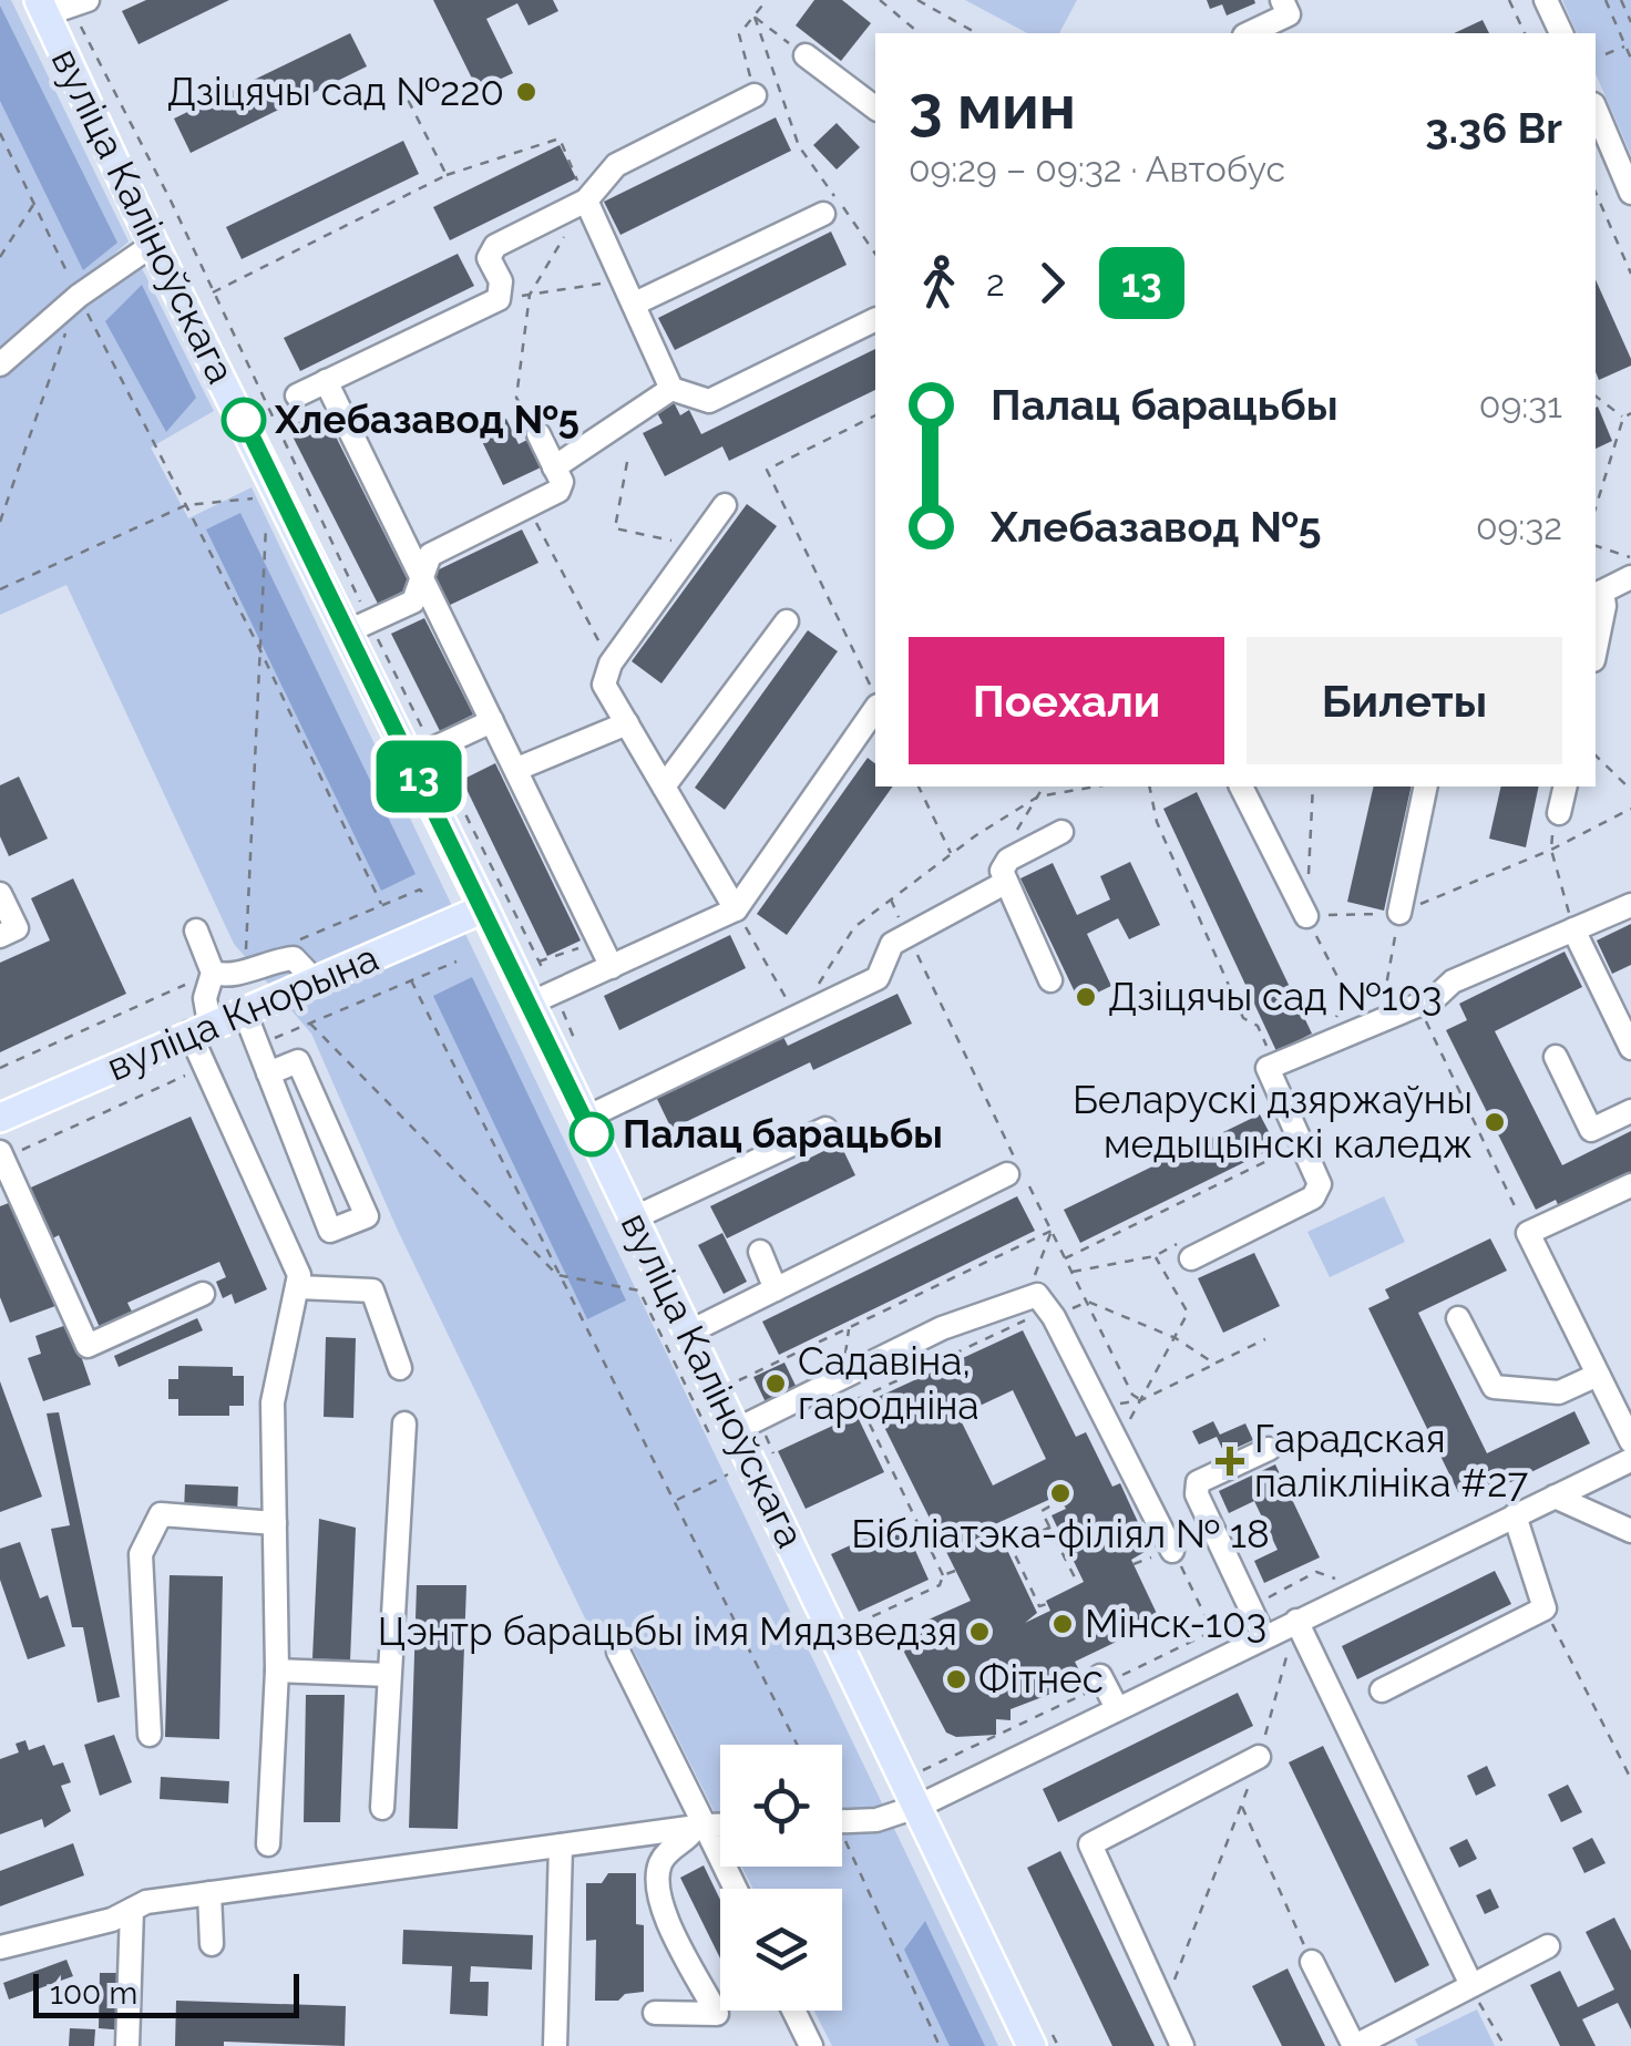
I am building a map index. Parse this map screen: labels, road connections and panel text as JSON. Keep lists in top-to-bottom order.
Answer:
{
  "streets": {
    "main road": ["вуліца Каліноўскага", "вуліца Кнорына"]
  },
  "crossings": [
    ["вуліца Каліноўскага", "вуліца Кнорына"]
  ],
  "places": {
    "other": [
      "Дзіцячы сад №220",
      "Хлебазавод №5",
      "Дзіцячы сад №103",
      "Беларускі дзяржаўны медыцынскі каледж",
      "Палац барацьбы",
      "Садавіна, гародніна",
      "Бібліатэка-філіял № 18",
      "Мінск-103",
      "Цэнтр барацьбы імя Мядзведзя",
      "Фітнес"
    ],
    "health": ["Гарадская паліклініка #27"]
  },
  "lines": ["bus line 13"],
  "scale_bar": "100 m",
  "page": {
    "on_map": "13",
    "heading": ["3 мин", "09:29 – 09:32 · Автобус", "3.36 Br"],
    "legs": ["2", "13"],
    "list": [
      {
        "name": "Палац барацьбы",
        "value": "09:31"
      },
      {
        "name": "Хлебазавод №5",
        "value": "09:32"
      }
    ],
    "buttons": ["Поехали", "Билеты"],
    "scale": "100 m"
  }
}
